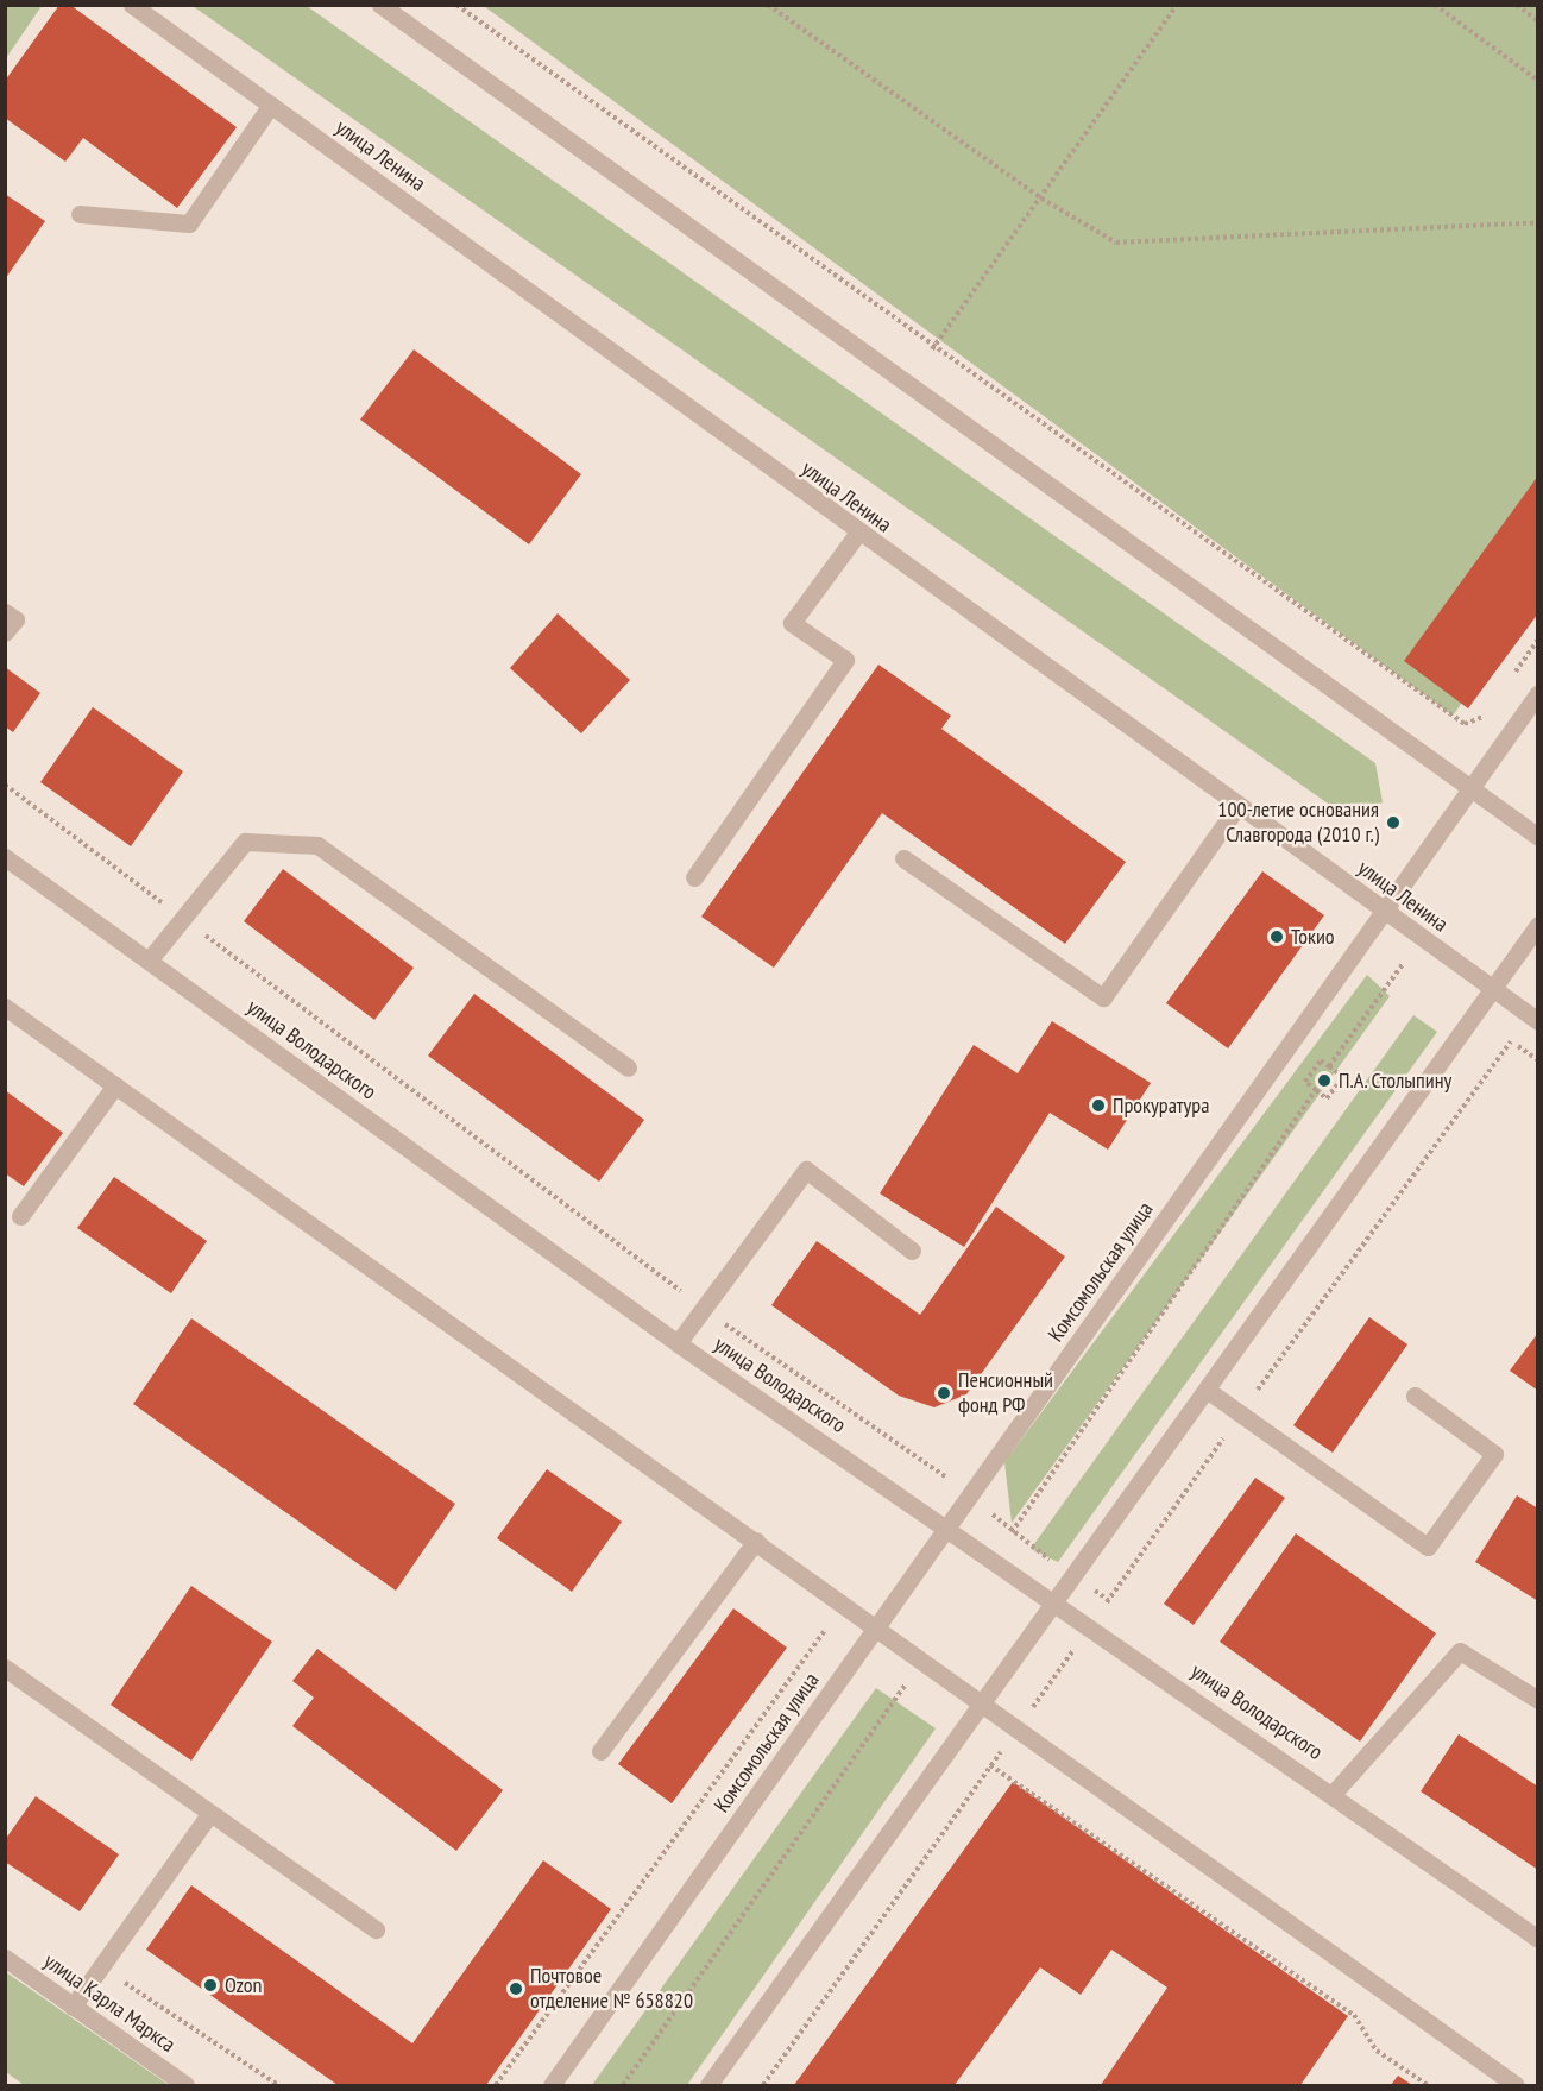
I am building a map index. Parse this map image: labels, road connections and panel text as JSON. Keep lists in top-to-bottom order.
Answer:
{
  "streets": {
    "street": [
      "улица Ленина",
      "улица Володарского",
      "Комсомольская улица",
      "улица Карла Маркса"
    ]
  },
  "crossings": [
    ["улица Ленина", "Комсомольская улица"],
    ["улица Володарского", "Комсомольская улица"]
  ],
  "places": [
    "100-летие основания Славгорода (2010 г.)",
    "Токио",
    "П.А. Столыпину",
    "Прокуратура",
    "Пенсионный фонд РФ",
    "Ozon",
    "Почтовое отделение № 658820"
  ]
}
